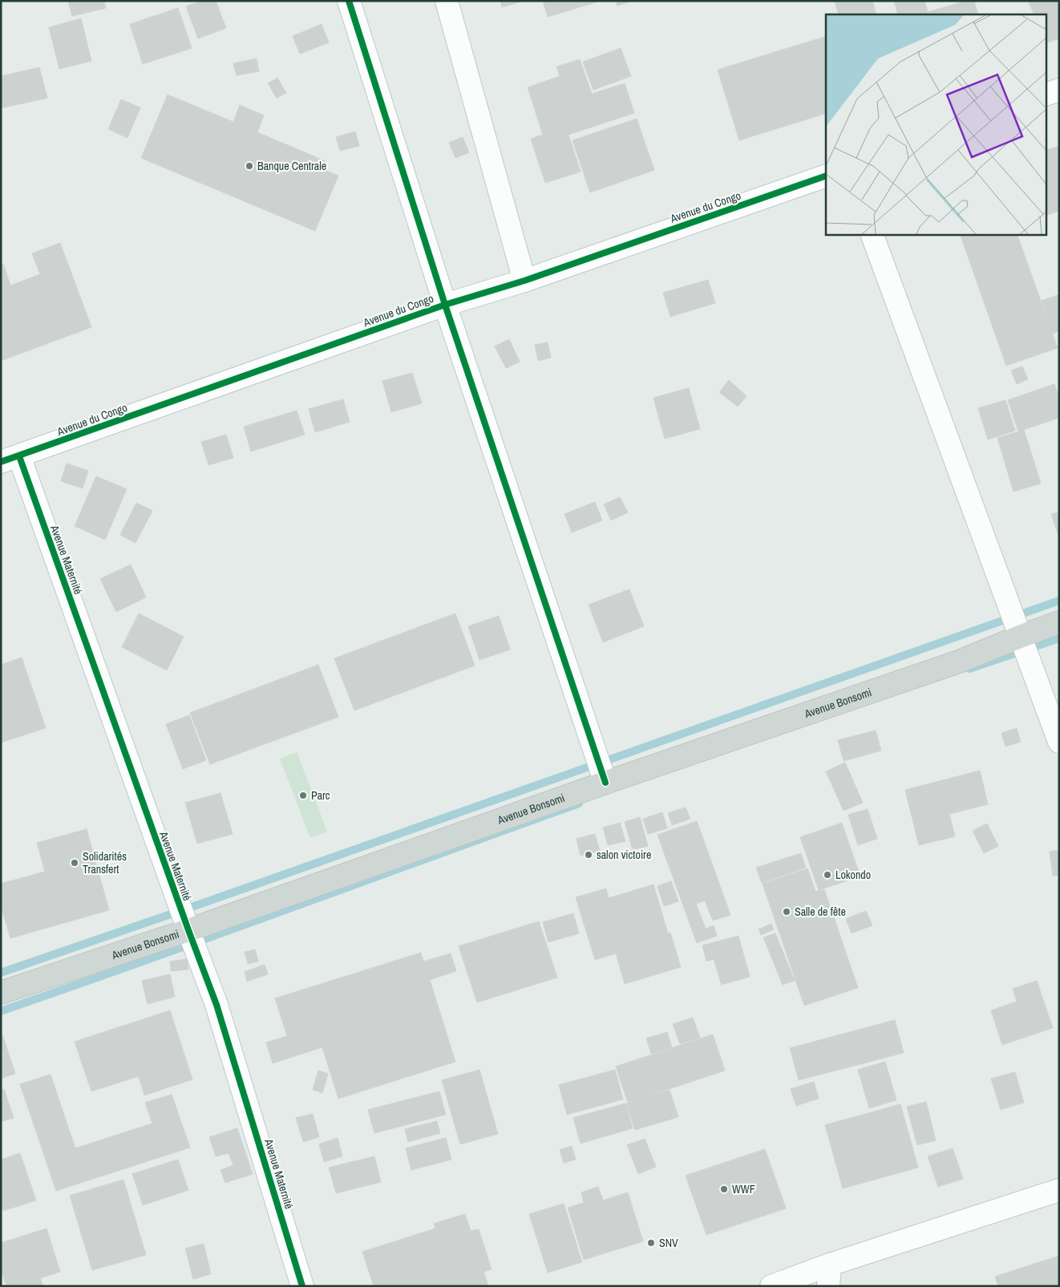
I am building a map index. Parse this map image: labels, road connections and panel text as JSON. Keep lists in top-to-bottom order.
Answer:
{
  "streets": {
    "main road": ["Avenue Bonsomi"],
    "street": ["Avenue du Congo", "Avenue Maternité"]
  },
  "crossings": [
    ["Avenue du Congo", "Avenue Maternité"],
    ["Avenue Maternité", "Avenue Bonsomi"]
  ],
  "places": [
    "Banque Centrale",
    "Parc",
    "salon victoire",
    "Solidarités Transfert",
    "Lokondo",
    "Salle de fête",
    "WWF",
    "SNV"
  ]
}
